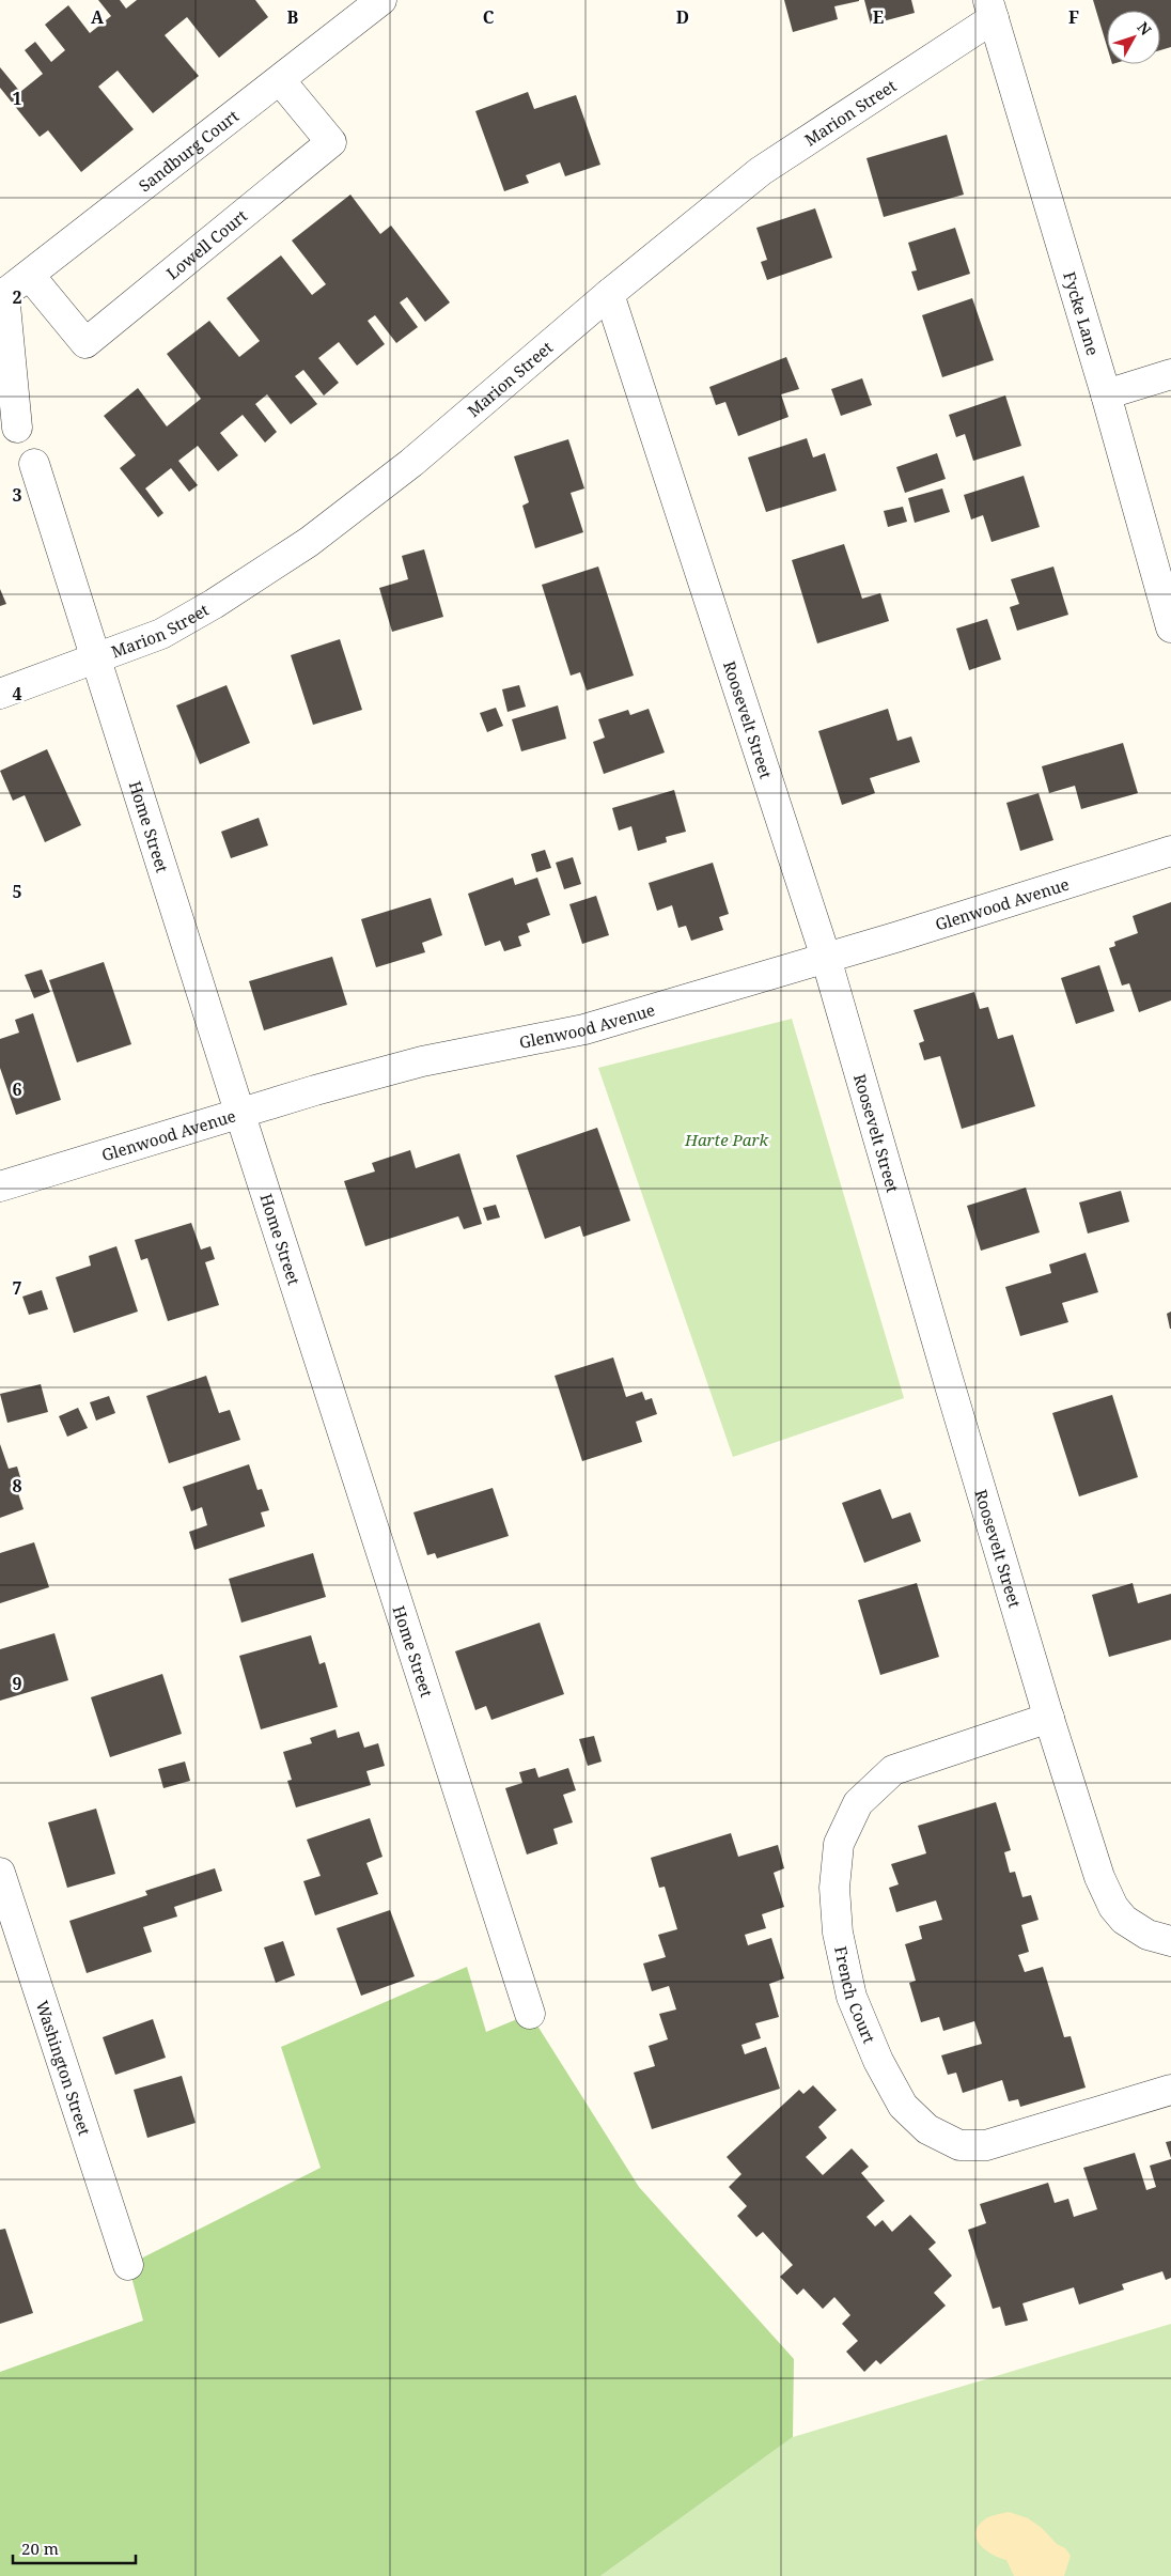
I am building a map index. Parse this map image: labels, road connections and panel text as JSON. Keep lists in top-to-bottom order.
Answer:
{
  "streets": {
    "street": [
      "Marion Street",
      "Sandburg Court",
      "Lowell Court",
      "Fycke Lane",
      "Roosevelt Street",
      "Home Street",
      "Glenwood Avenue",
      "French Court",
      "Washington Street"
    ]
  },
  "crossings": [
    ["Marion Street", "Fycke Lane"],
    ["Marion Street", "Roosevelt Street"],
    ["Marion Street", "Home Street"],
    ["Sandburg Court", "Lowell Court"],
    ["Roosevelt Street", "Glenwood Avenue"],
    ["Roosevelt Street", "French Court"],
    ["Home Street", "Glenwood Avenue"]
  ],
  "parks": ["Harte Park"],
  "scale_bar": "20 m",
  "north": "top right",
  "grid": {
    "columns": [
      "A",
      "B",
      "C",
      "D",
      "E",
      "F"
    ],
    "rows": [
      "1",
      "2",
      "3",
      "4",
      "5",
      "6",
      "7",
      "8",
      "9"
    ]
  }
}
